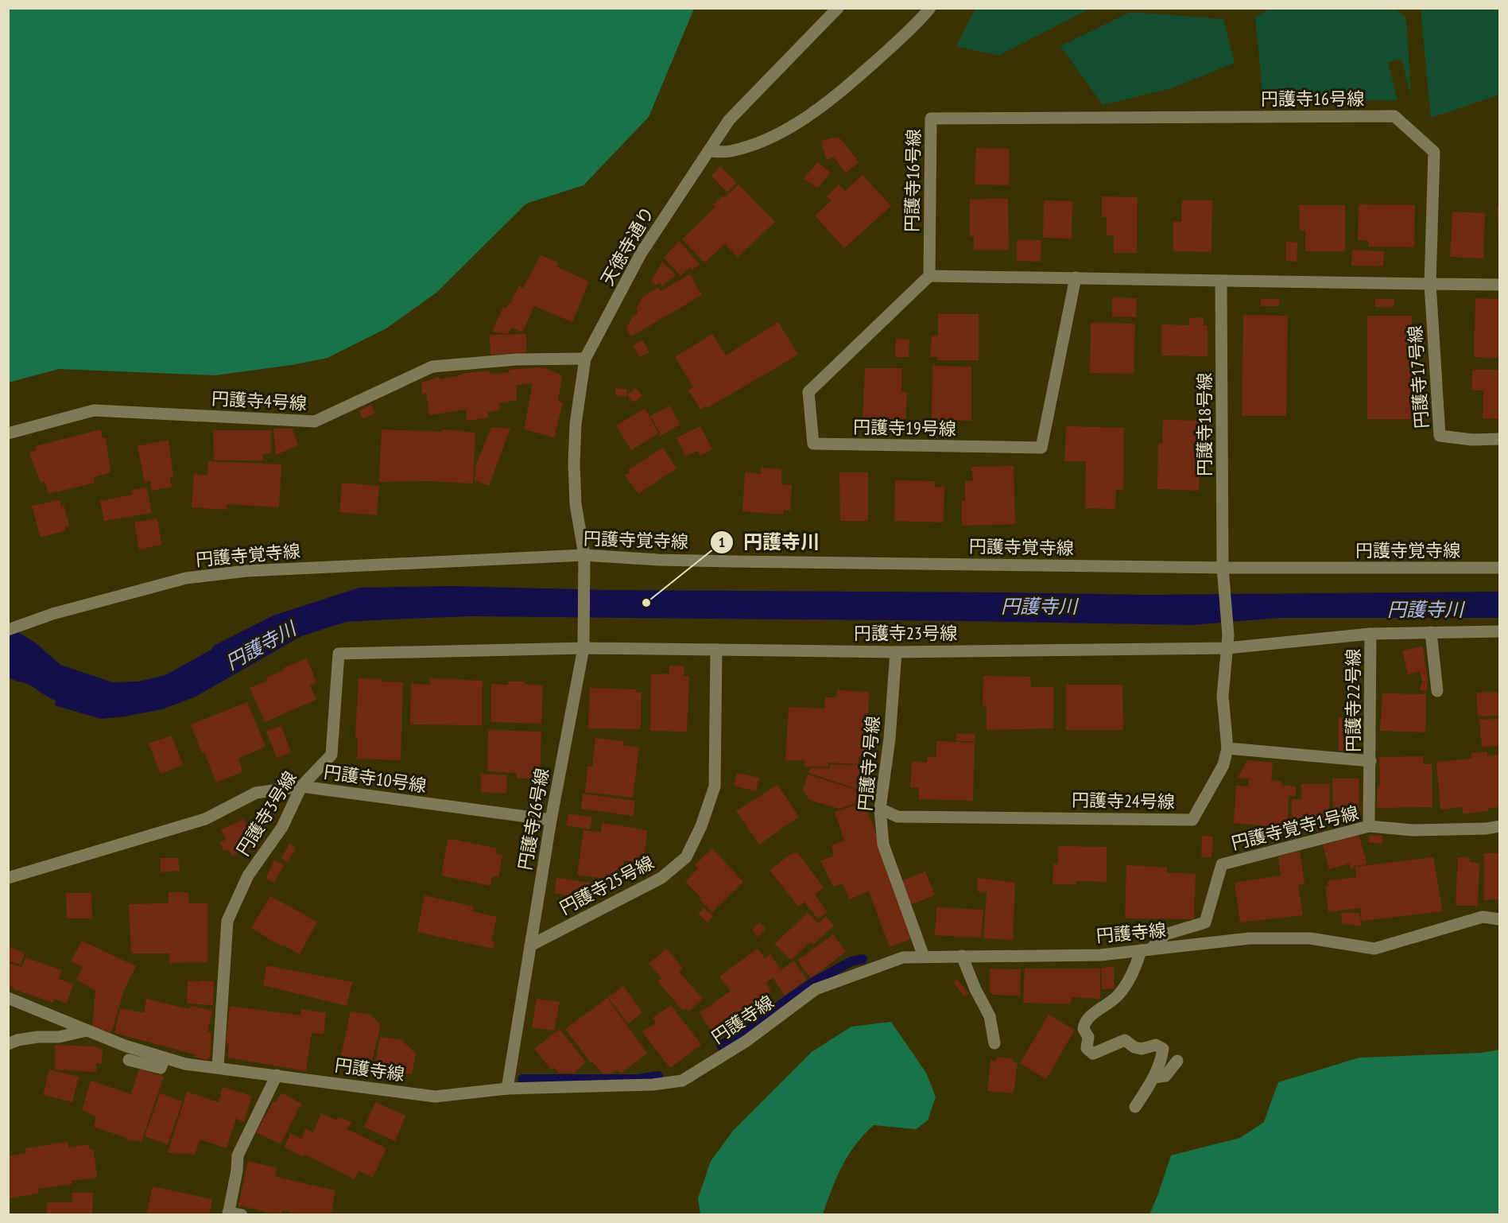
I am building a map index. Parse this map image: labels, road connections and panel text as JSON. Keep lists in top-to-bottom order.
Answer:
{
  "streets": {
    "street": [
      "円護寺16号線",
      "天徳寺通り",
      "円護寺17号線",
      "円護寺4号線",
      "円護寺18号線",
      "円護寺19号線",
      "円護寺覚寺線",
      "円護寺23号線",
      "円護寺22号線",
      "円護寺2号線",
      "円護寺10号線",
      "円護寺24号線",
      "円護寺3号線",
      "円護寺26号線",
      "円護寺覚寺1号線",
      "円護寺25号線",
      "円護寺線"
    ]
  },
  "crossings": [
    ["円護寺16号線", "円護寺17号線"],
    ["円護寺16号線", "円護寺19号線"],
    ["天徳寺通り", "円護寺4号線"],
    ["天徳寺通り", "円護寺覚寺線"],
    ["天徳寺通り", "円護寺26号線"],
    ["円護寺18号線", "円護寺覚寺線"],
    ["円護寺18号線", "円護寺24号線"],
    ["円護寺覚寺線", "円護寺24号線"],
    ["円護寺覚寺線", "円護寺26号線"],
    ["円護寺23号線", "円護寺22号線"],
    ["円護寺23号線", "円護寺2号線"],
    ["円護寺23号線", "円護寺24号線"],
    ["円護寺23号線", "円護寺3号線"],
    ["円護寺23号線", "円護寺26号線"],
    ["円護寺23号線", "円護寺25号線"],
    ["円護寺22号線", "円護寺24号線"],
    ["円護寺22号線", "円護寺覚寺1号線"],
    ["円護寺2号線", "円護寺24号線"],
    ["円護寺2号線", "円護寺線"],
    ["円護寺10号線", "円護寺3号線"],
    ["円護寺10号線", "円護寺26号線"],
    ["円護寺3号線", "円護寺26号線"],
    ["円護寺3号線", "円護寺線"],
    ["円護寺26号線", "円護寺25号線"],
    ["円護寺26号線", "円護寺線"],
    ["円護寺覚寺1号線", "円護寺線"]
  ],
  "water": ["円護寺川"],
  "places": ["円護寺川"]
}
